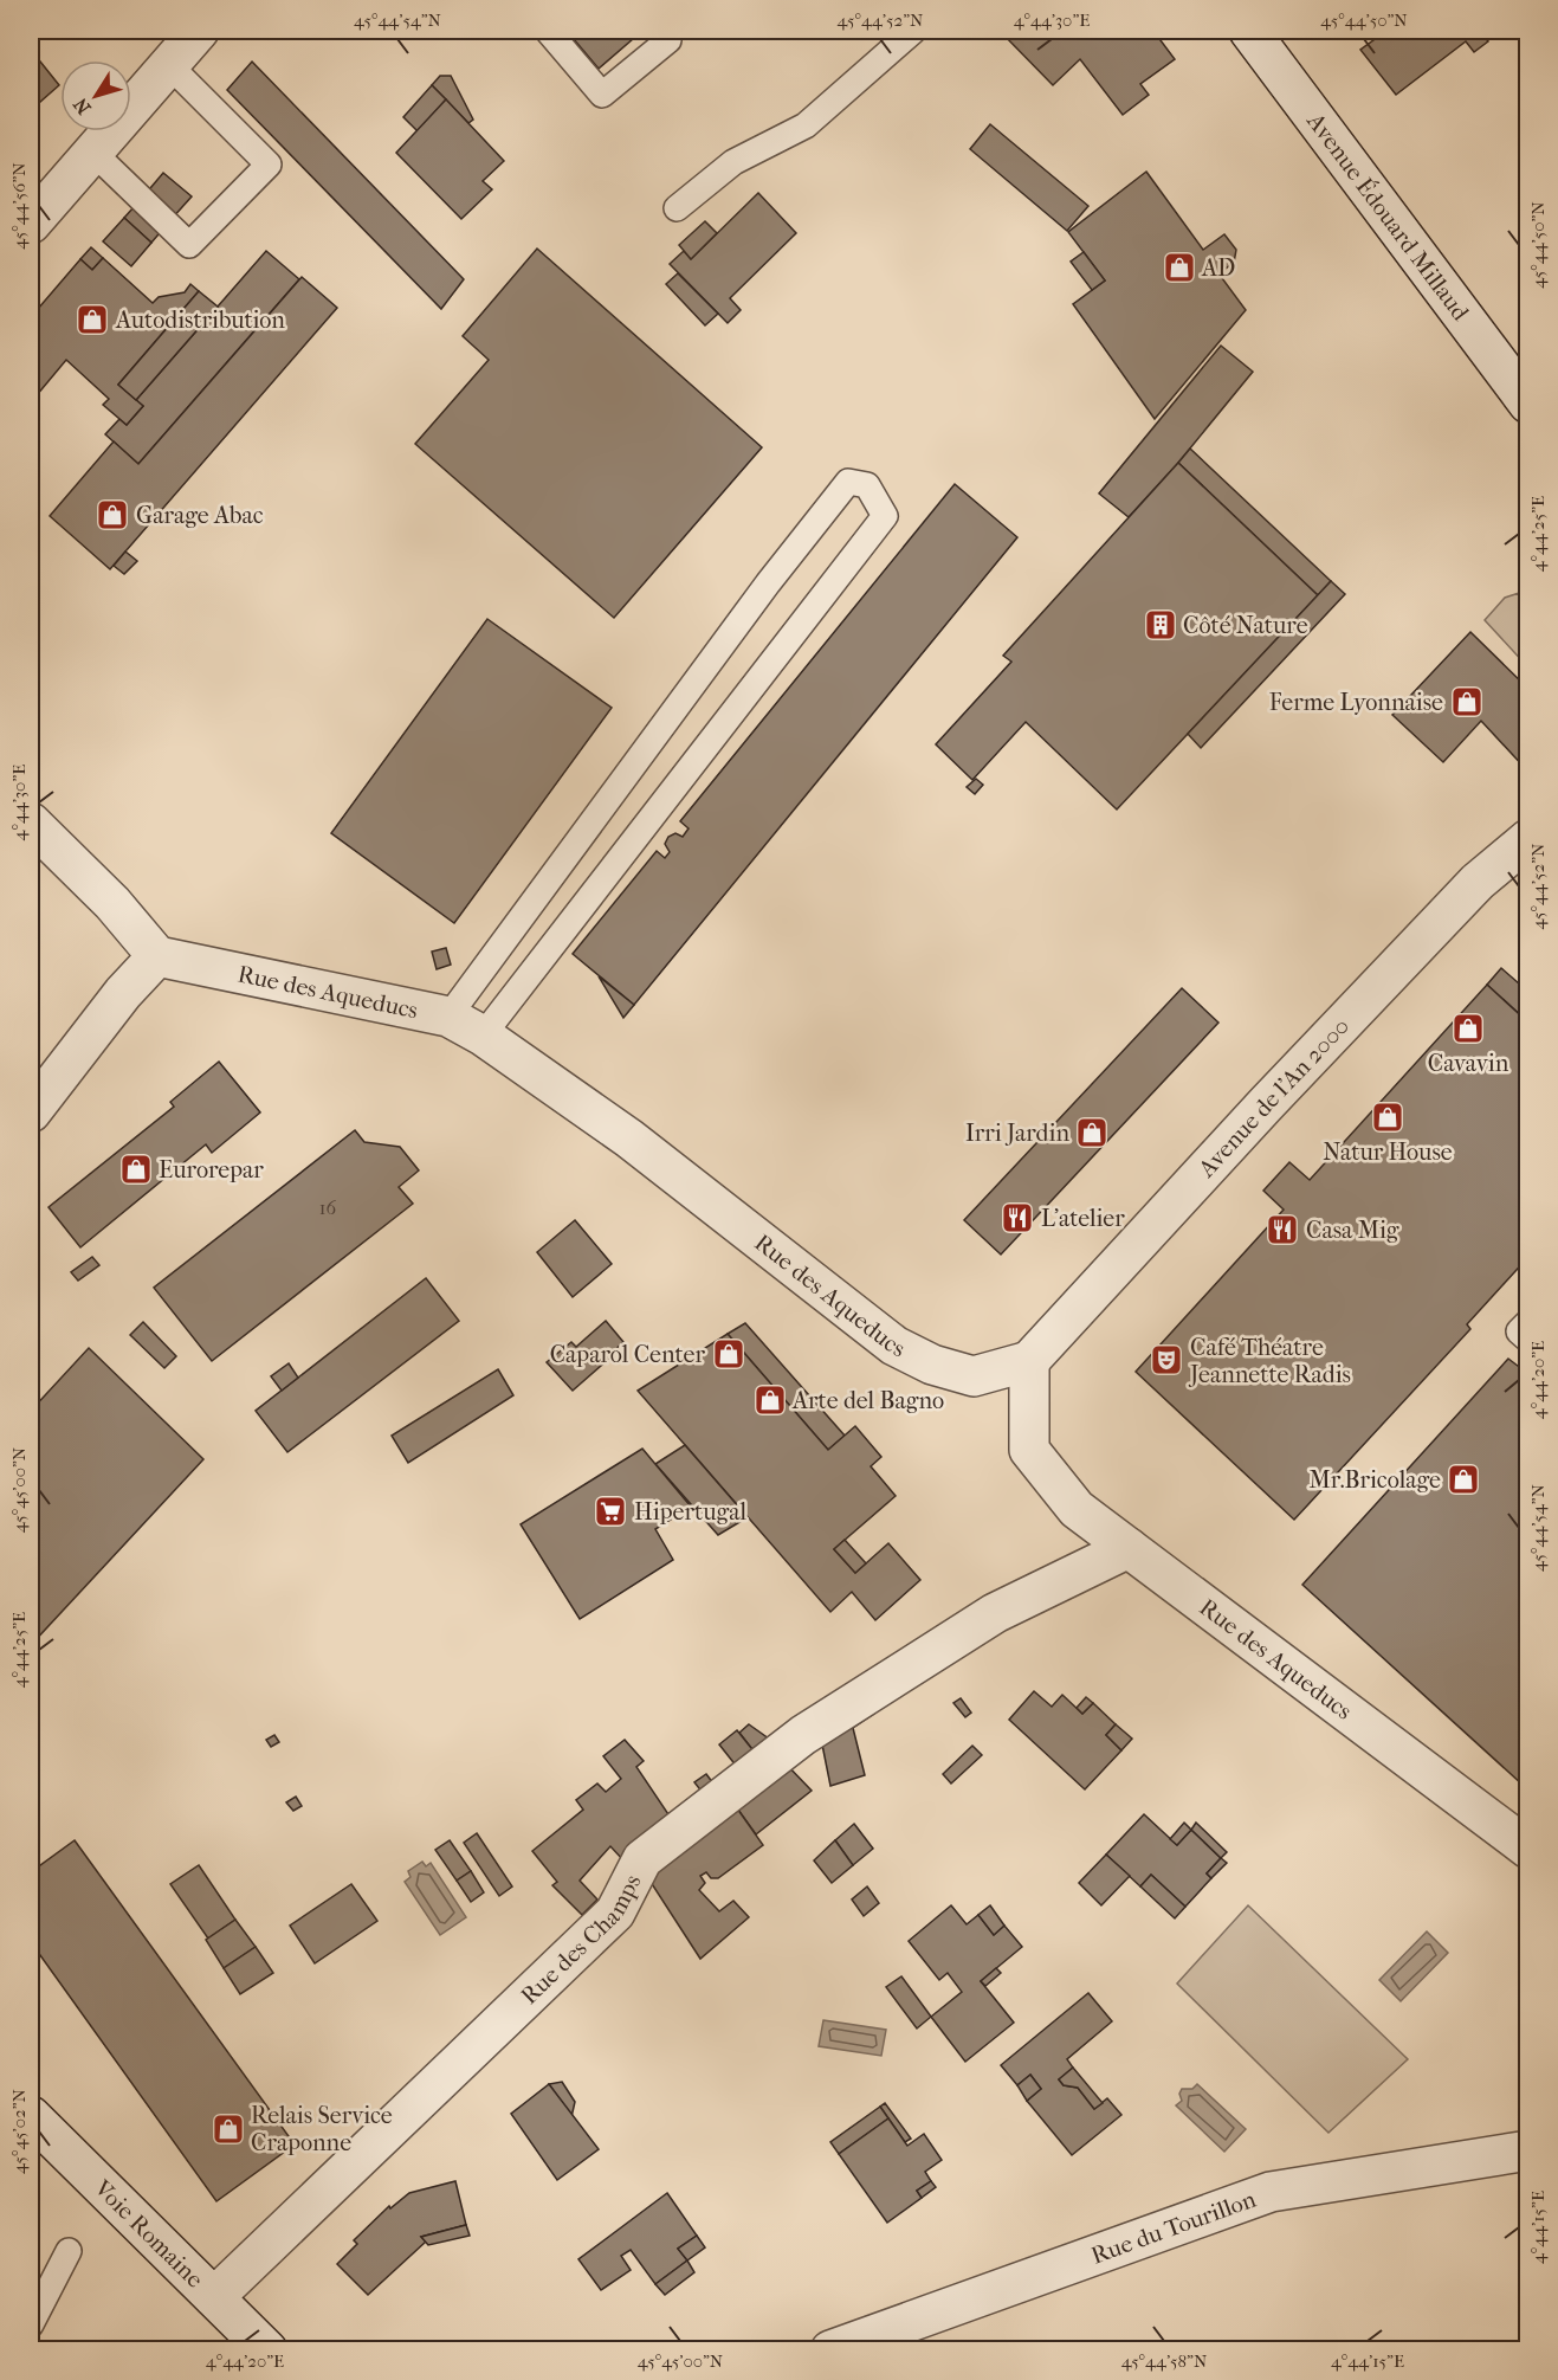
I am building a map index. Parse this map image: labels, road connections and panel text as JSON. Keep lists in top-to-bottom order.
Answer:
{
  "streets": {
    "street": [
      "Avenue Édouard Millaud",
      "Rue des Aqueducs",
      "Avenue de l'An 2000",
      "Rue des Champs",
      "Rue du Tourillon",
      "Voie Romaine"
    ]
  },
  "crossings": [
    ["Rue des Aqueducs", "Avenue de l'An 2000"],
    ["Rue des Aqueducs", "Rue des Champs"],
    ["Rue des Champs", "Voie Romaine"]
  ],
  "places": {
    "shop": [
      "AD",
      "Autodistribution",
      "Garage Abac",
      "Ferme Lyonnaise",
      "Cavavin",
      "Natur House",
      "Irri Jardin",
      "Eurorepar",
      "Caparol Center",
      "Arte del Bagno",
      "Mr.Bricolage",
      "Relais Service Craponne"
    ],
    "building": ["Côté Nature"],
    "restaurant": ["L'atelier", "Casa Mig"],
    "theatre": ["Café Théatre Jeannette Radis"],
    "supermarket": ["Hipertugal"]
  },
  "house_numbers": ["16"],
  "north": "bottom left",
  "coordinates": [
    "45°44'54\"N",
    "45°44'52\"N",
    "4°44'30\"E",
    "45°44'50\"N",
    "45°44'56\"N",
    "4°44'25\"E",
    "4°44'20\"E",
    "45°45'00\"N",
    "45°45'02\"N",
    "4°44'15\"E",
    "45°44'58\"N"
  ]
}
